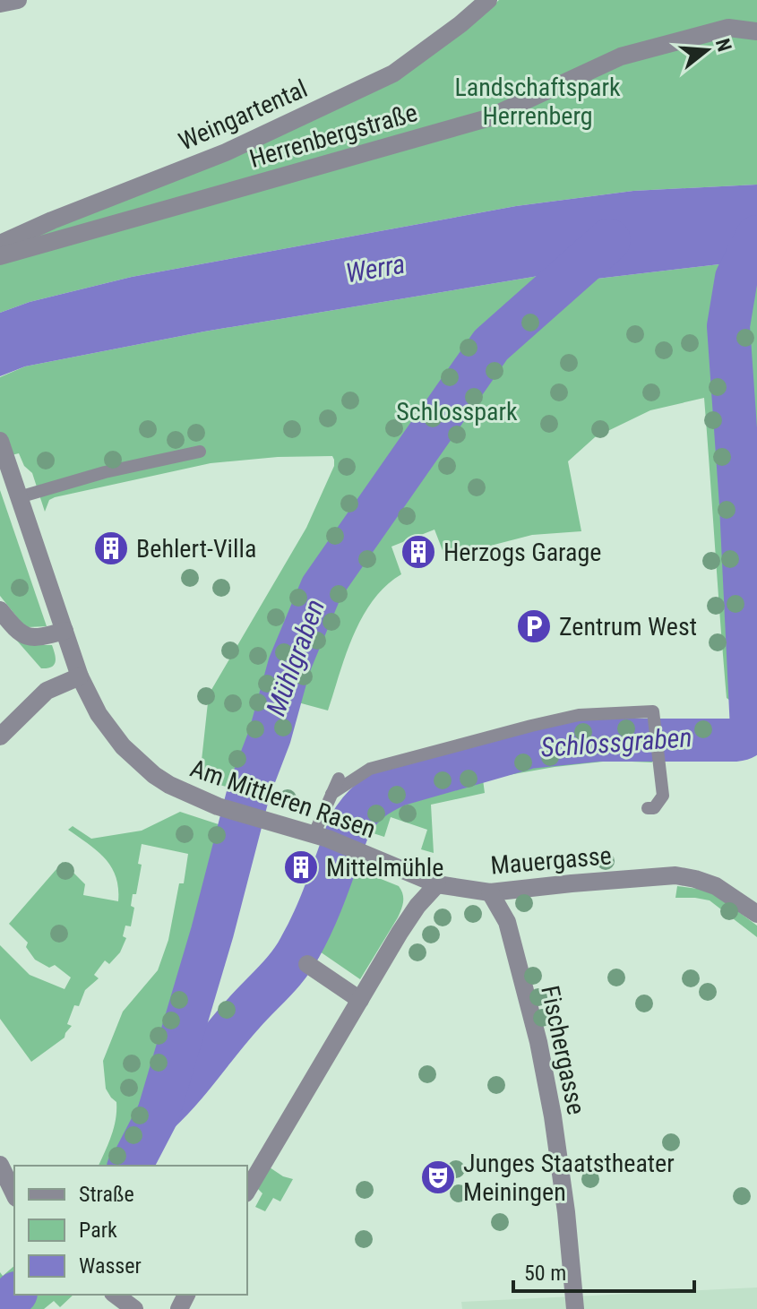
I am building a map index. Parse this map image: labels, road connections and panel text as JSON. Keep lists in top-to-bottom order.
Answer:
{
  "streets": {
    "street": [
      "Weingartental",
      "Herrenbergstraße",
      "Am Mittleren Rasen",
      "Mauergasse",
      "Fischergasse"
    ]
  },
  "crossings": [
    ["Am Mittleren Rasen", "Mauergasse"],
    ["Mauergasse", "Fischergasse"]
  ],
  "water": ["Werra", "Mühlgraben", "Schlossgraben"],
  "parks": ["Landschaftspark Herrenberg", "Schlosspark"],
  "places": {
    "building": ["Behlert-Villa", "Herzogs Garage", "Mittelmühle"],
    "parking": ["Zentrum West"],
    "theatre": ["Junges Staatstheater Meiningen"]
  },
  "legend": ["Straße", "Park", "Wasser"],
  "scale_bar": "50 m",
  "north": "right"
}
